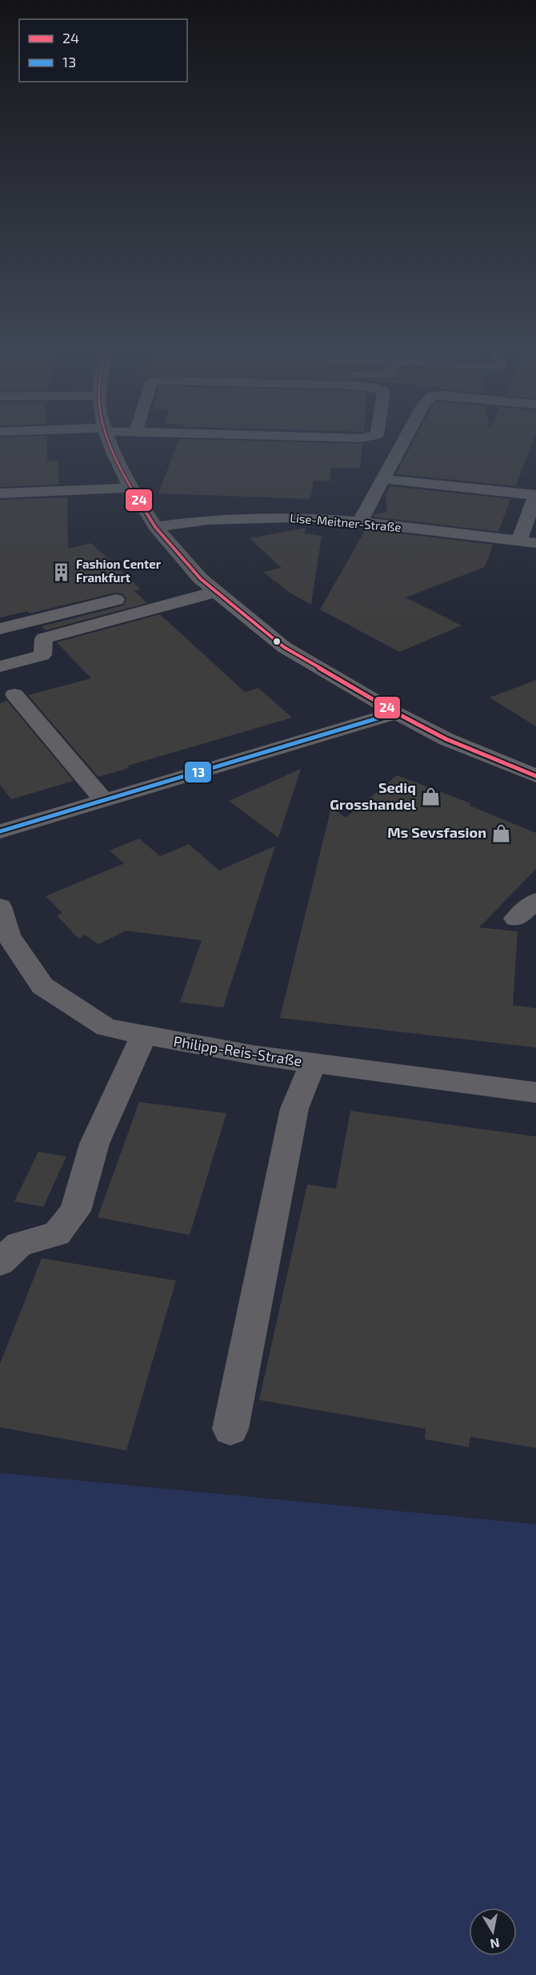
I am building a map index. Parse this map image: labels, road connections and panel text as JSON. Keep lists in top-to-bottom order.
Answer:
{
  "streets": {
    "street": ["Lise-Meitner-Straße", "Philipp-Reis-Straße"]
  },
  "places": {
    "building": ["Fashion Center Frankfurt"],
    "shop": ["Sediq Grosshandel", "Ms Sevsfasion"]
  },
  "lines": ["transit line 24", "transit line 13"],
  "legend": ["24", "13"],
  "north": "bottom"
}
